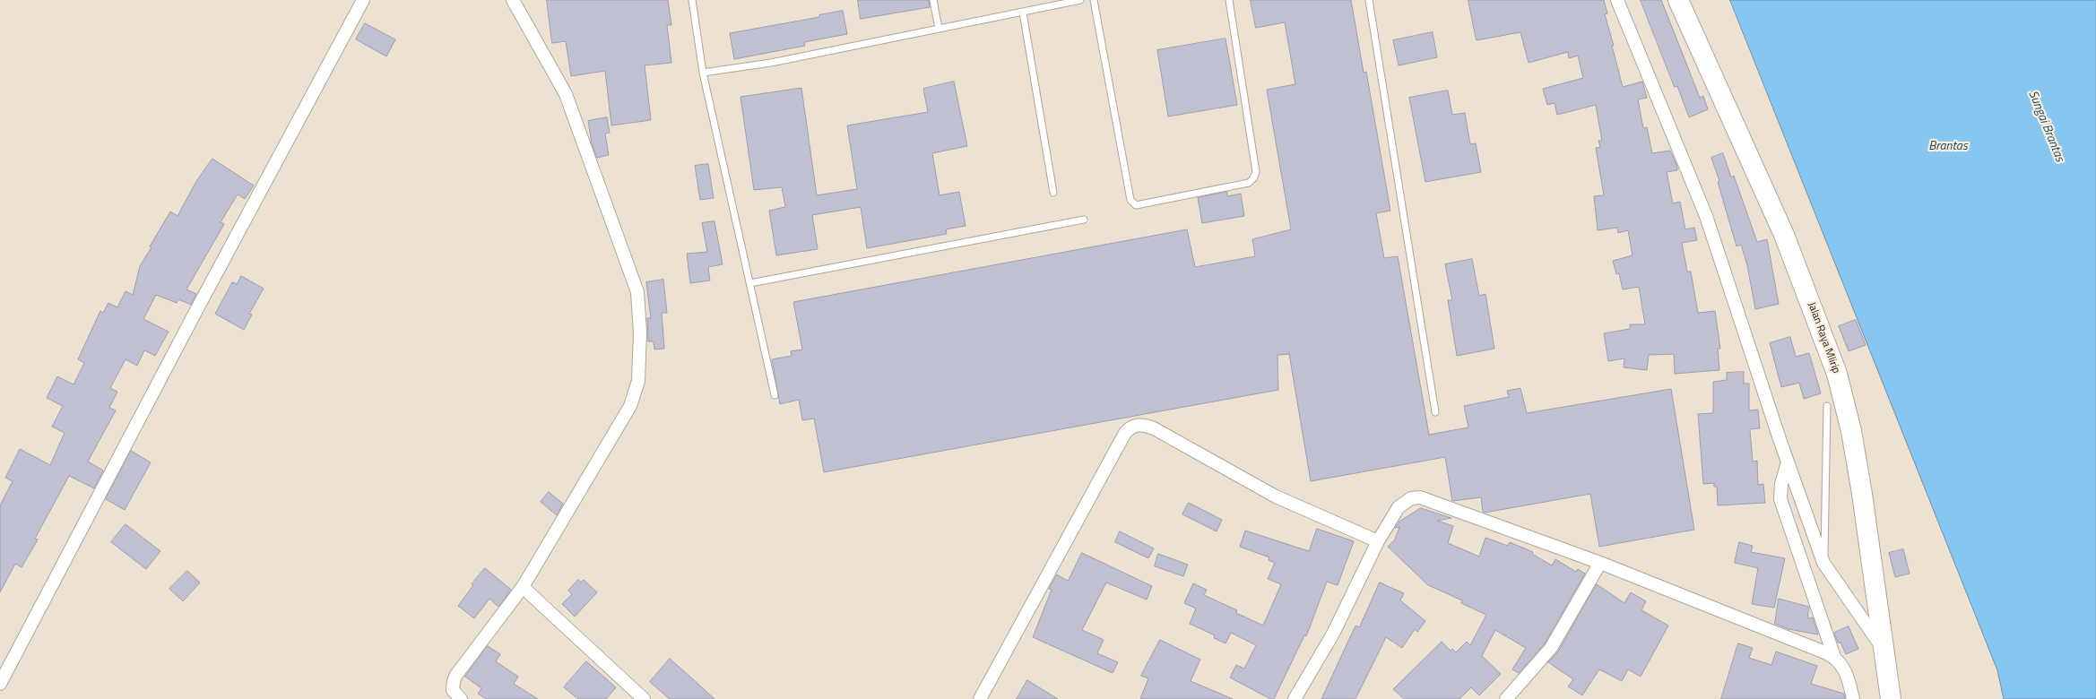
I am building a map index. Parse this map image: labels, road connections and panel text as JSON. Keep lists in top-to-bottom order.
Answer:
{
  "streets": {
    "main road": ["Jalan Raya Mlirip"]
  },
  "water": ["Sungai Brantas", "Brantas"]
}
